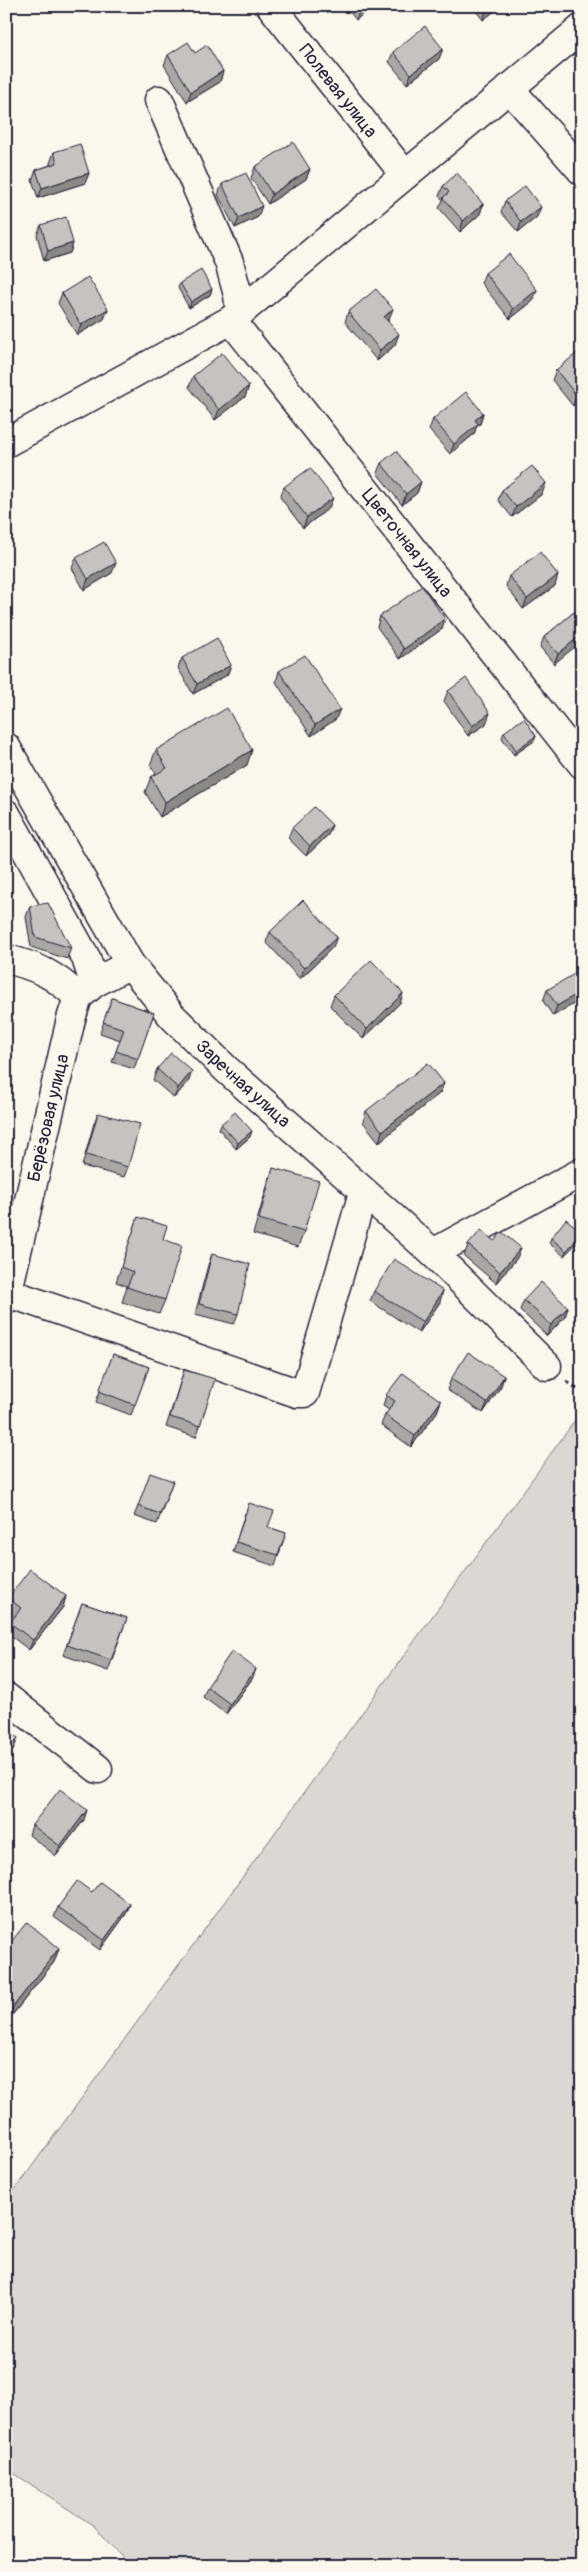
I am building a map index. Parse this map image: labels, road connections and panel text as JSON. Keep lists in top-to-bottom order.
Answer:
{
  "streets": {
    "street": [
      "Полевая улица",
      "Цветочная улица",
      "Заречная улица",
      "Берёзовая улица"
    ]
  }
}
